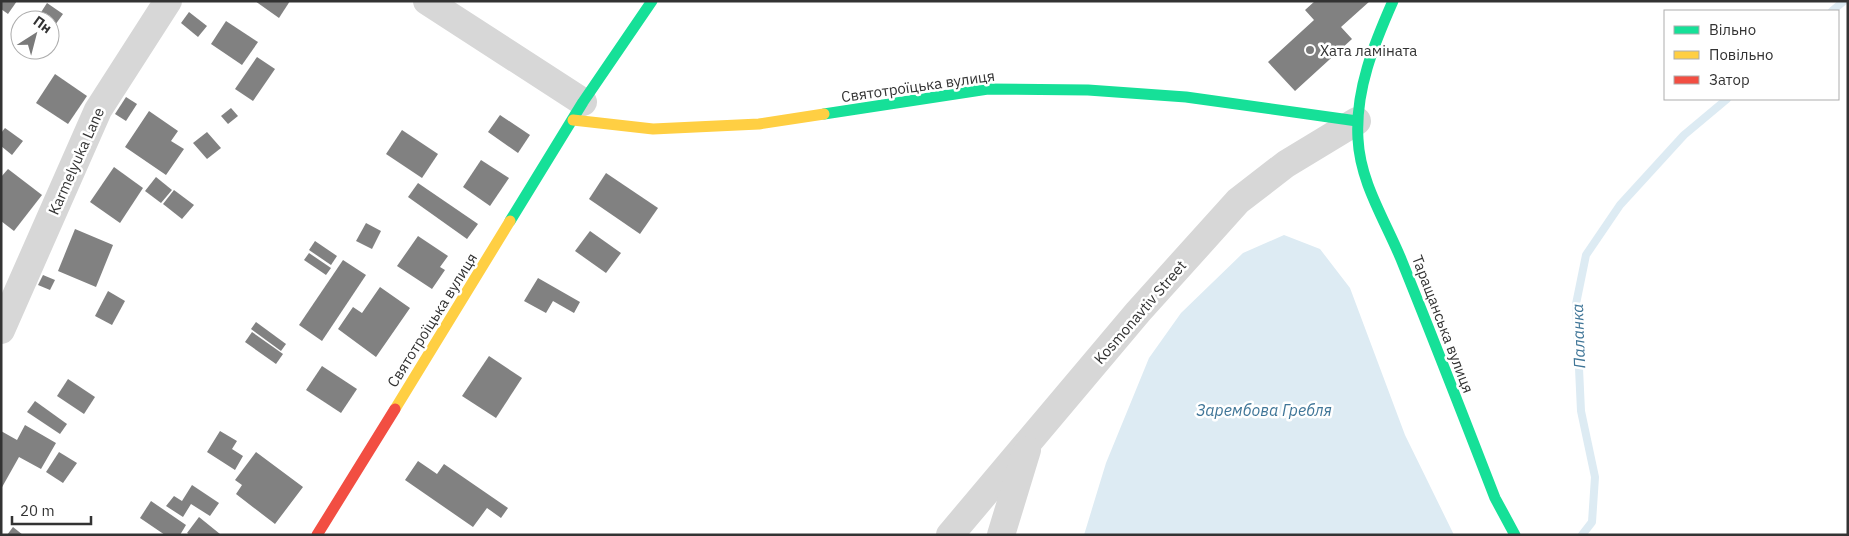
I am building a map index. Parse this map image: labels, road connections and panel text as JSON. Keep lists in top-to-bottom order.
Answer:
{
  "streets": {
    "street": [
      "Святотроїцька вулиця",
      "Karmelyuka Lane",
      "Kosmonavtiv Street",
      "Таращанська вулиця"
    ]
  },
  "crossings": [
    ["Святотроїцька вулиця", "Kosmonavtiv Street"],
    ["Святотроїцька вулиця", "Таращанська вулиця"],
    ["Kosmonavtiv Street", "Таращанська вулиця"]
  ],
  "water": ["Паланка", "Зарембова Гребля"],
  "places": ["Хата ламіната"],
  "legend": ["Вільно", "Повільно", "Затор"],
  "scale_bar": "20 m",
  "north": "top right"
}
